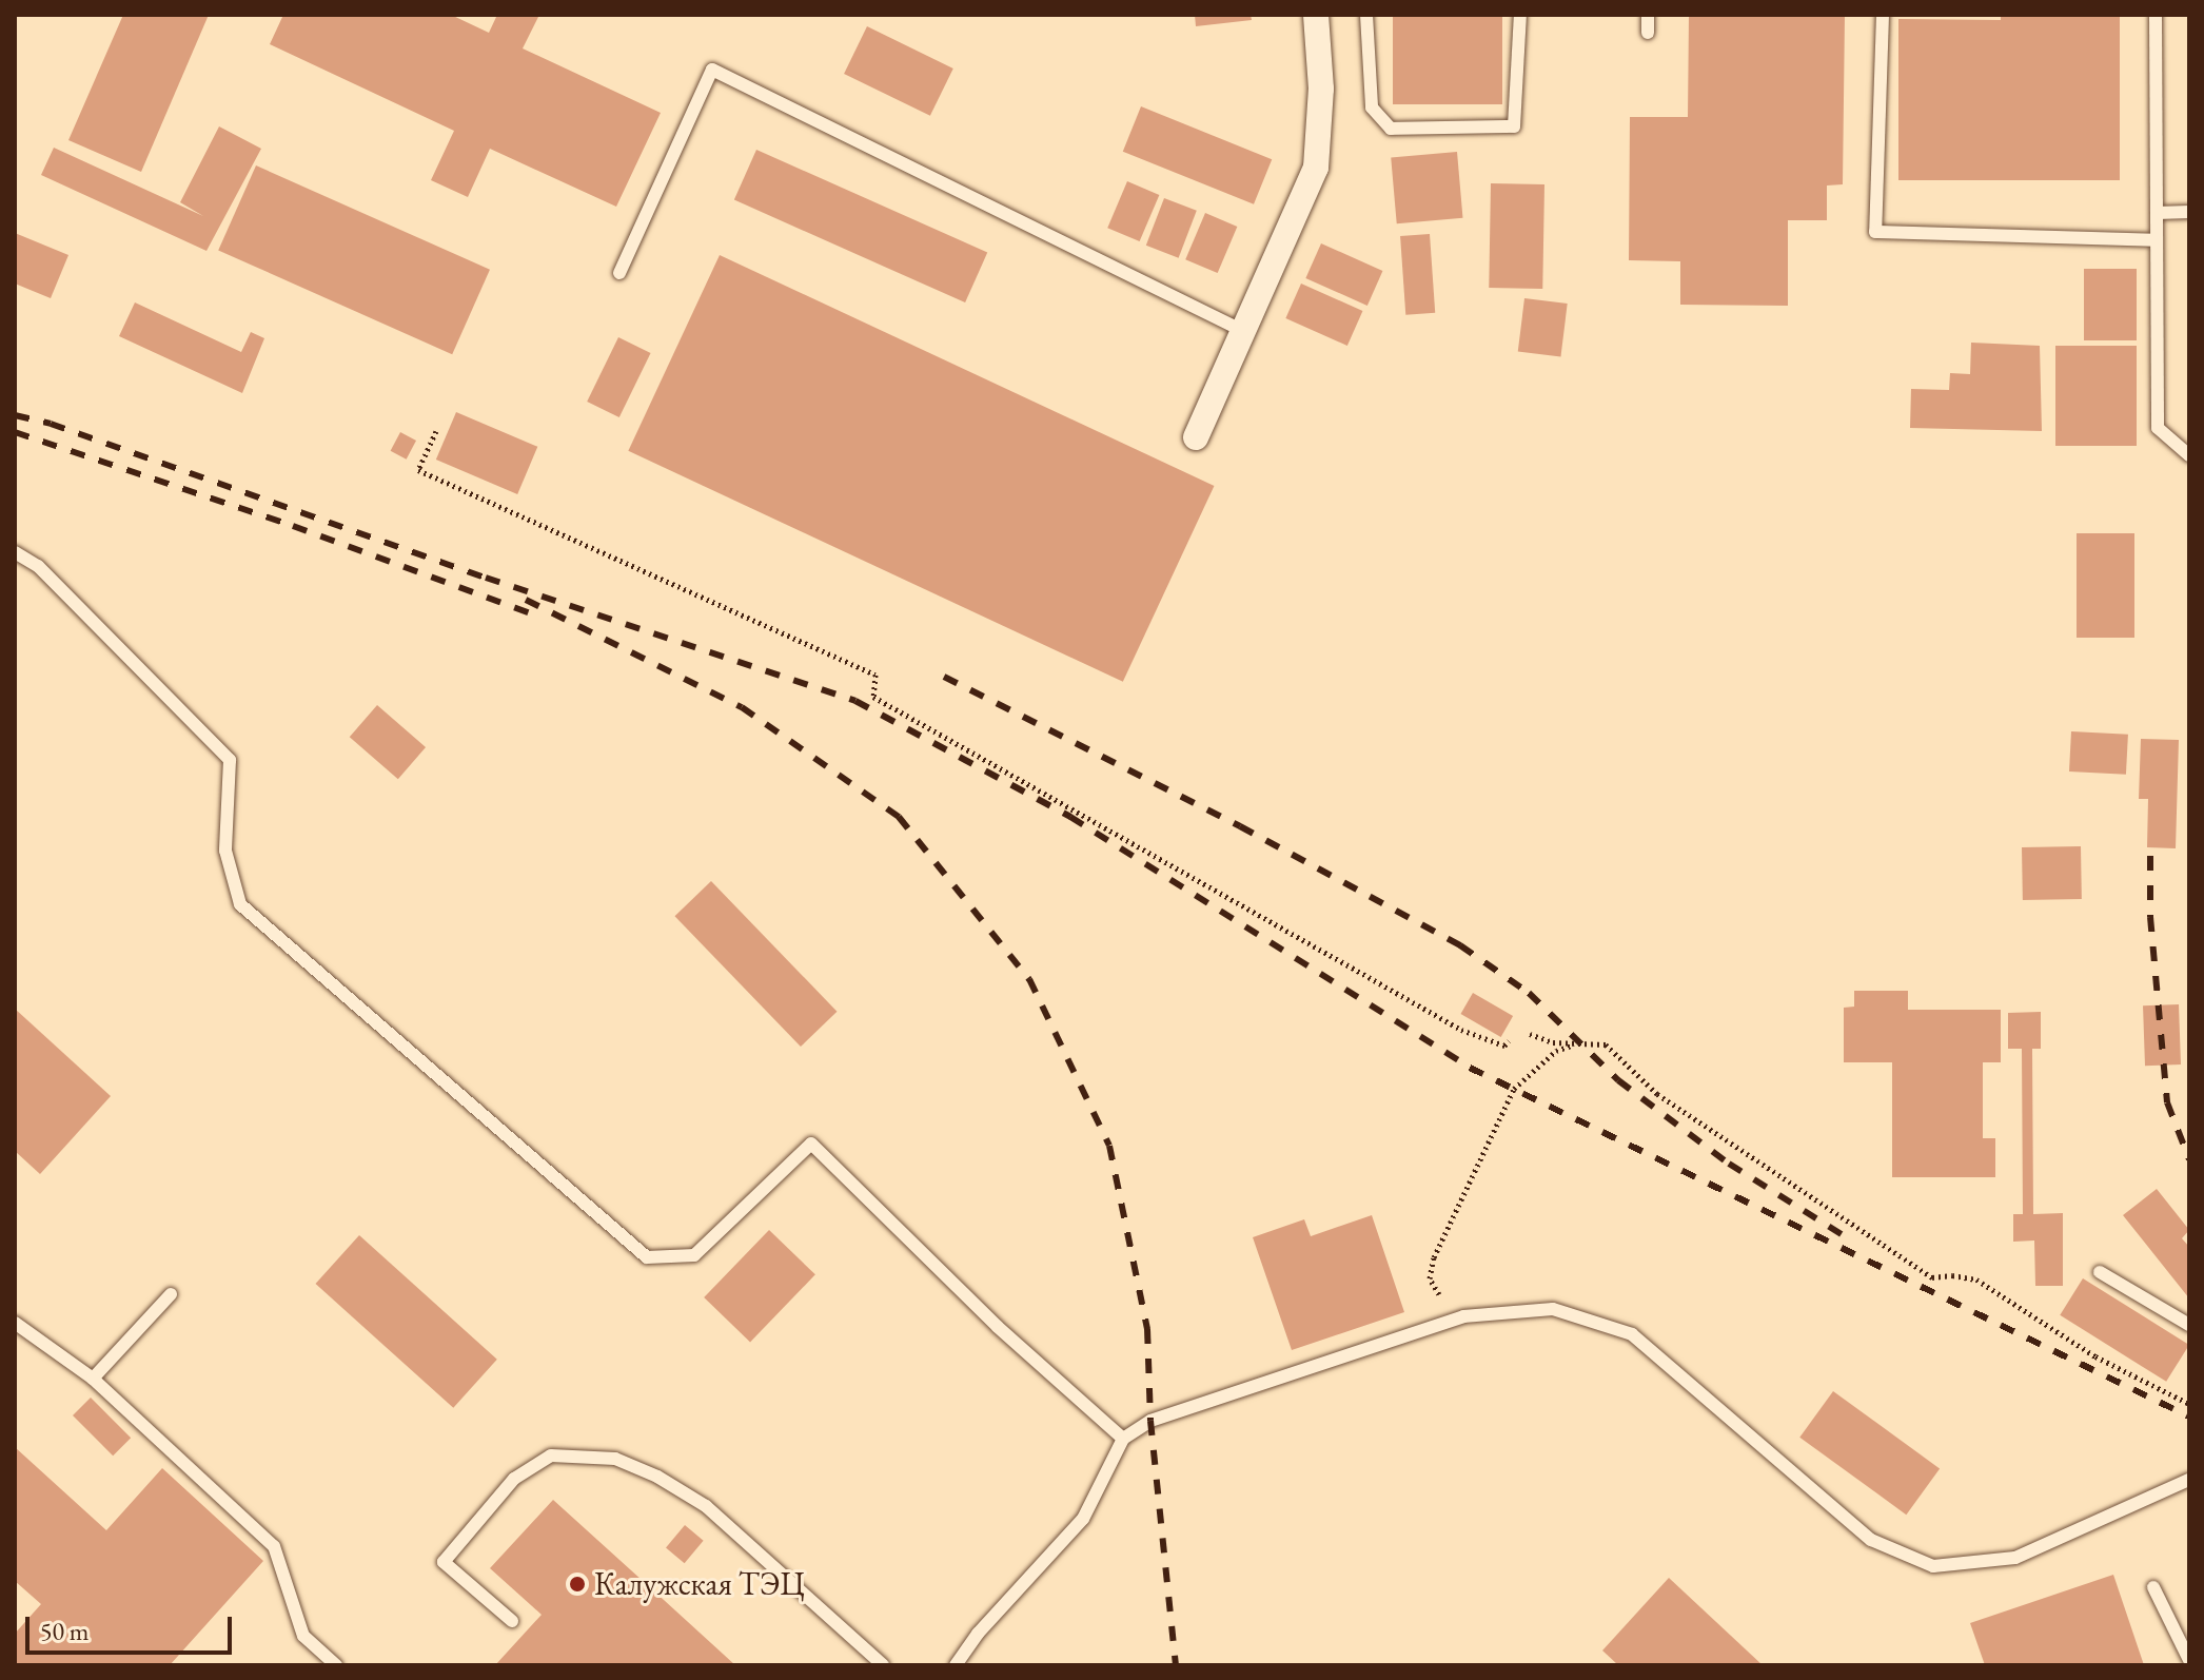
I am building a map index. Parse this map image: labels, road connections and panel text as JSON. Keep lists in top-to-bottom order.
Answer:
{
  "places": ["Калужская ТЭЦ"],
  "scale_bar": "50 m"
}
